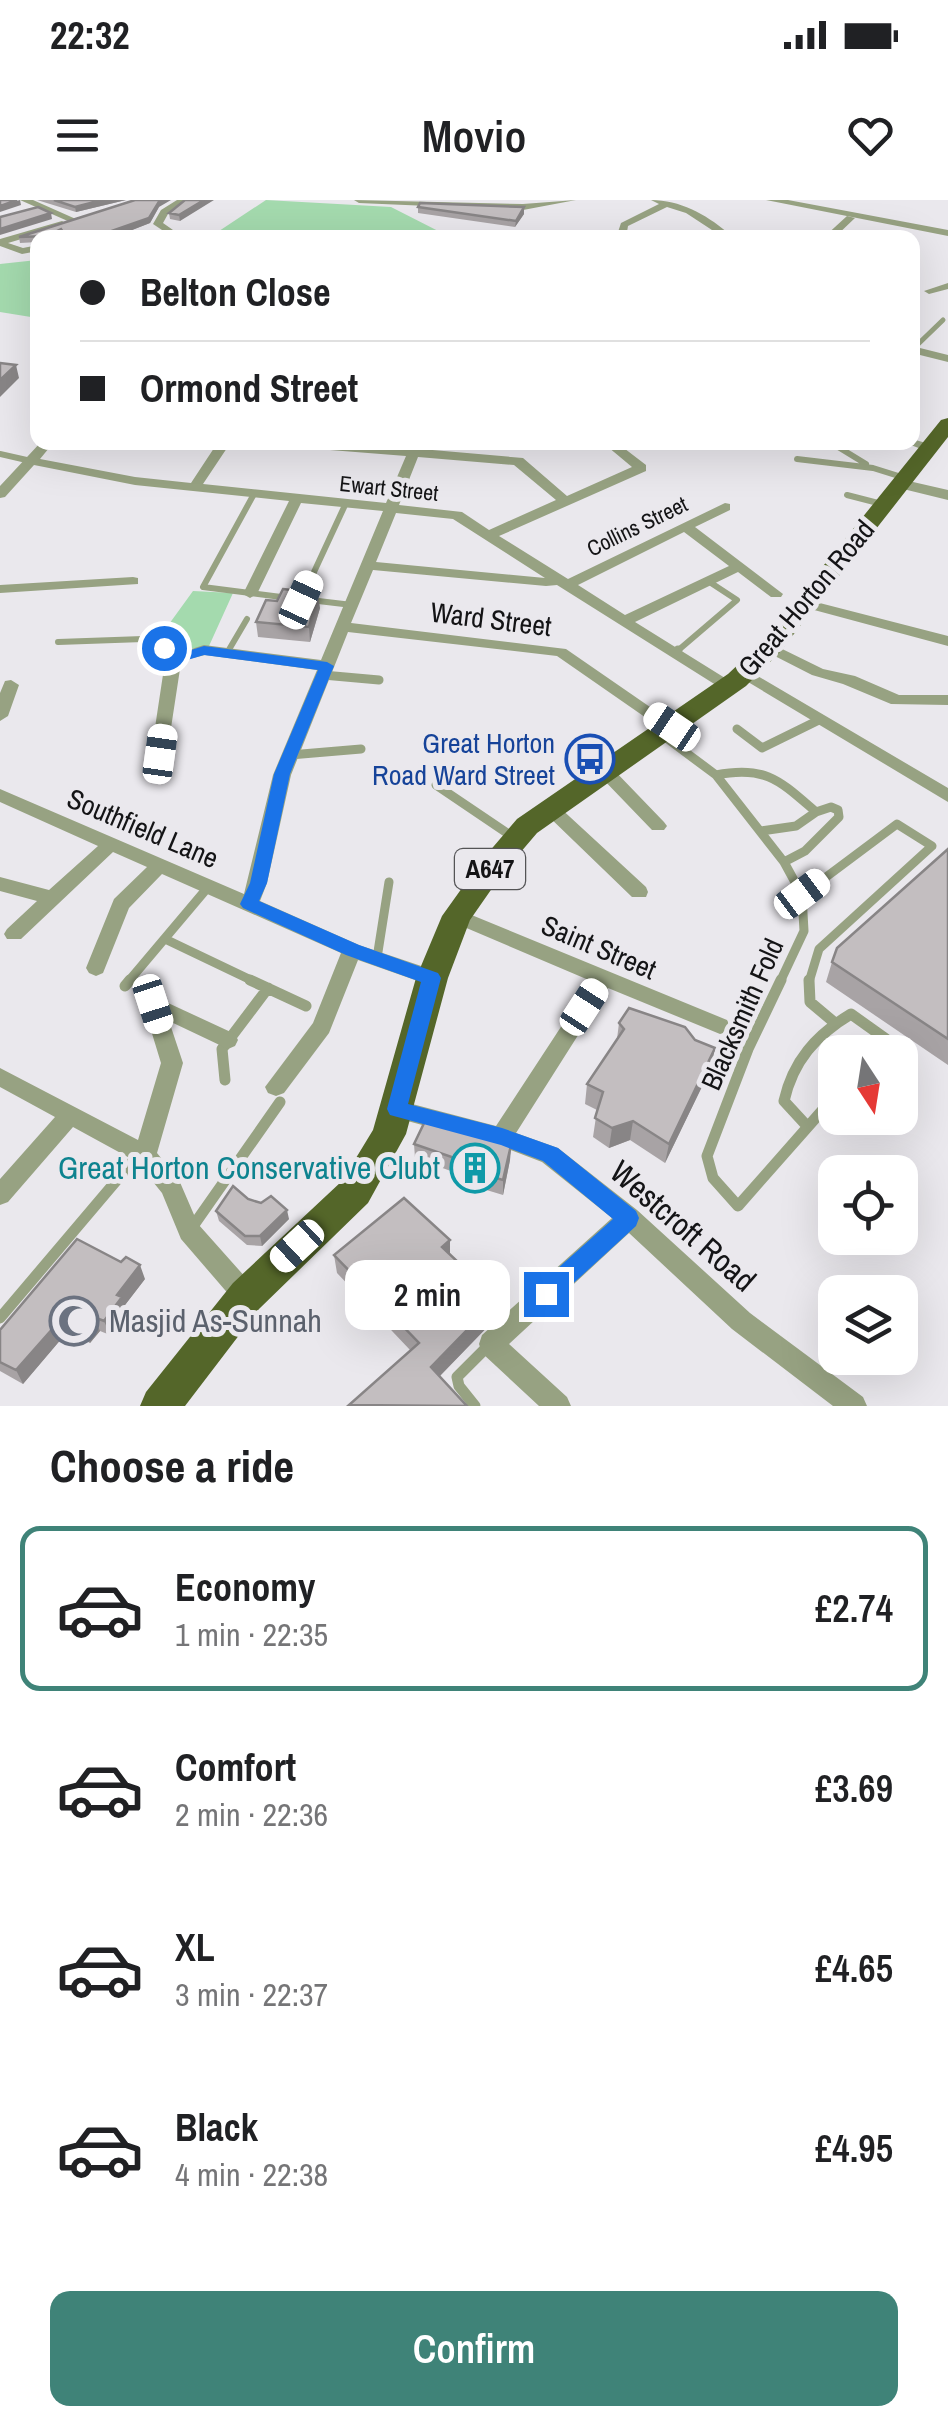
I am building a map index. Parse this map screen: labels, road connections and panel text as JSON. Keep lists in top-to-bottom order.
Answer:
{
  "streets": {
    "main road": ["Great Horton Road", "A647"],
    "street": [
      "Ewart Street",
      "Collins Street",
      "Ward Street",
      "Southfield Lane",
      "Saint Street",
      "Westcroft Road"
    ],
    "lane": ["Blacksmith Fold"]
  },
  "crossings": [
    ["Ewart Street", "Collins Street"],
    ["Ewart Street", "Great Horton Road"],
    ["Great Horton Road", "Ward Street"],
    ["Great Horton Road", "Southfield Lane"],
    ["Great Horton Road", "Saint Street"],
    ["Great Horton Road", "Westcroft Road"]
  ],
  "places": {
    "bus stop": ["Great Horton Road Ward Street"],
    "building": ["Great Horton Conservative Clubt"],
    "mosque": ["Masjid As-Sunnah"]
  },
  "north": "bottom",
  "page": {
    "status": "22:32",
    "header": "Movio",
    "banner": ["Belton Close", "Ormond Street"],
    "bubble": "2 min",
    "heading": "Choose a ride",
    "list": [
      {
        "name": "Economy",
        "note": "1 min · 22:35",
        "value": "£2.74"
      },
      {
        "name": "Comfort",
        "note": "2 min · 22:36",
        "value": "£3.69"
      },
      {
        "name": "XL",
        "note": "3 min · 22:37",
        "value": "£4.65"
      },
      {
        "name": "Black",
        "note": "4 min · 22:38",
        "value": "£4.95"
      }
    ],
    "buttons": "Confirm"
  }
}
